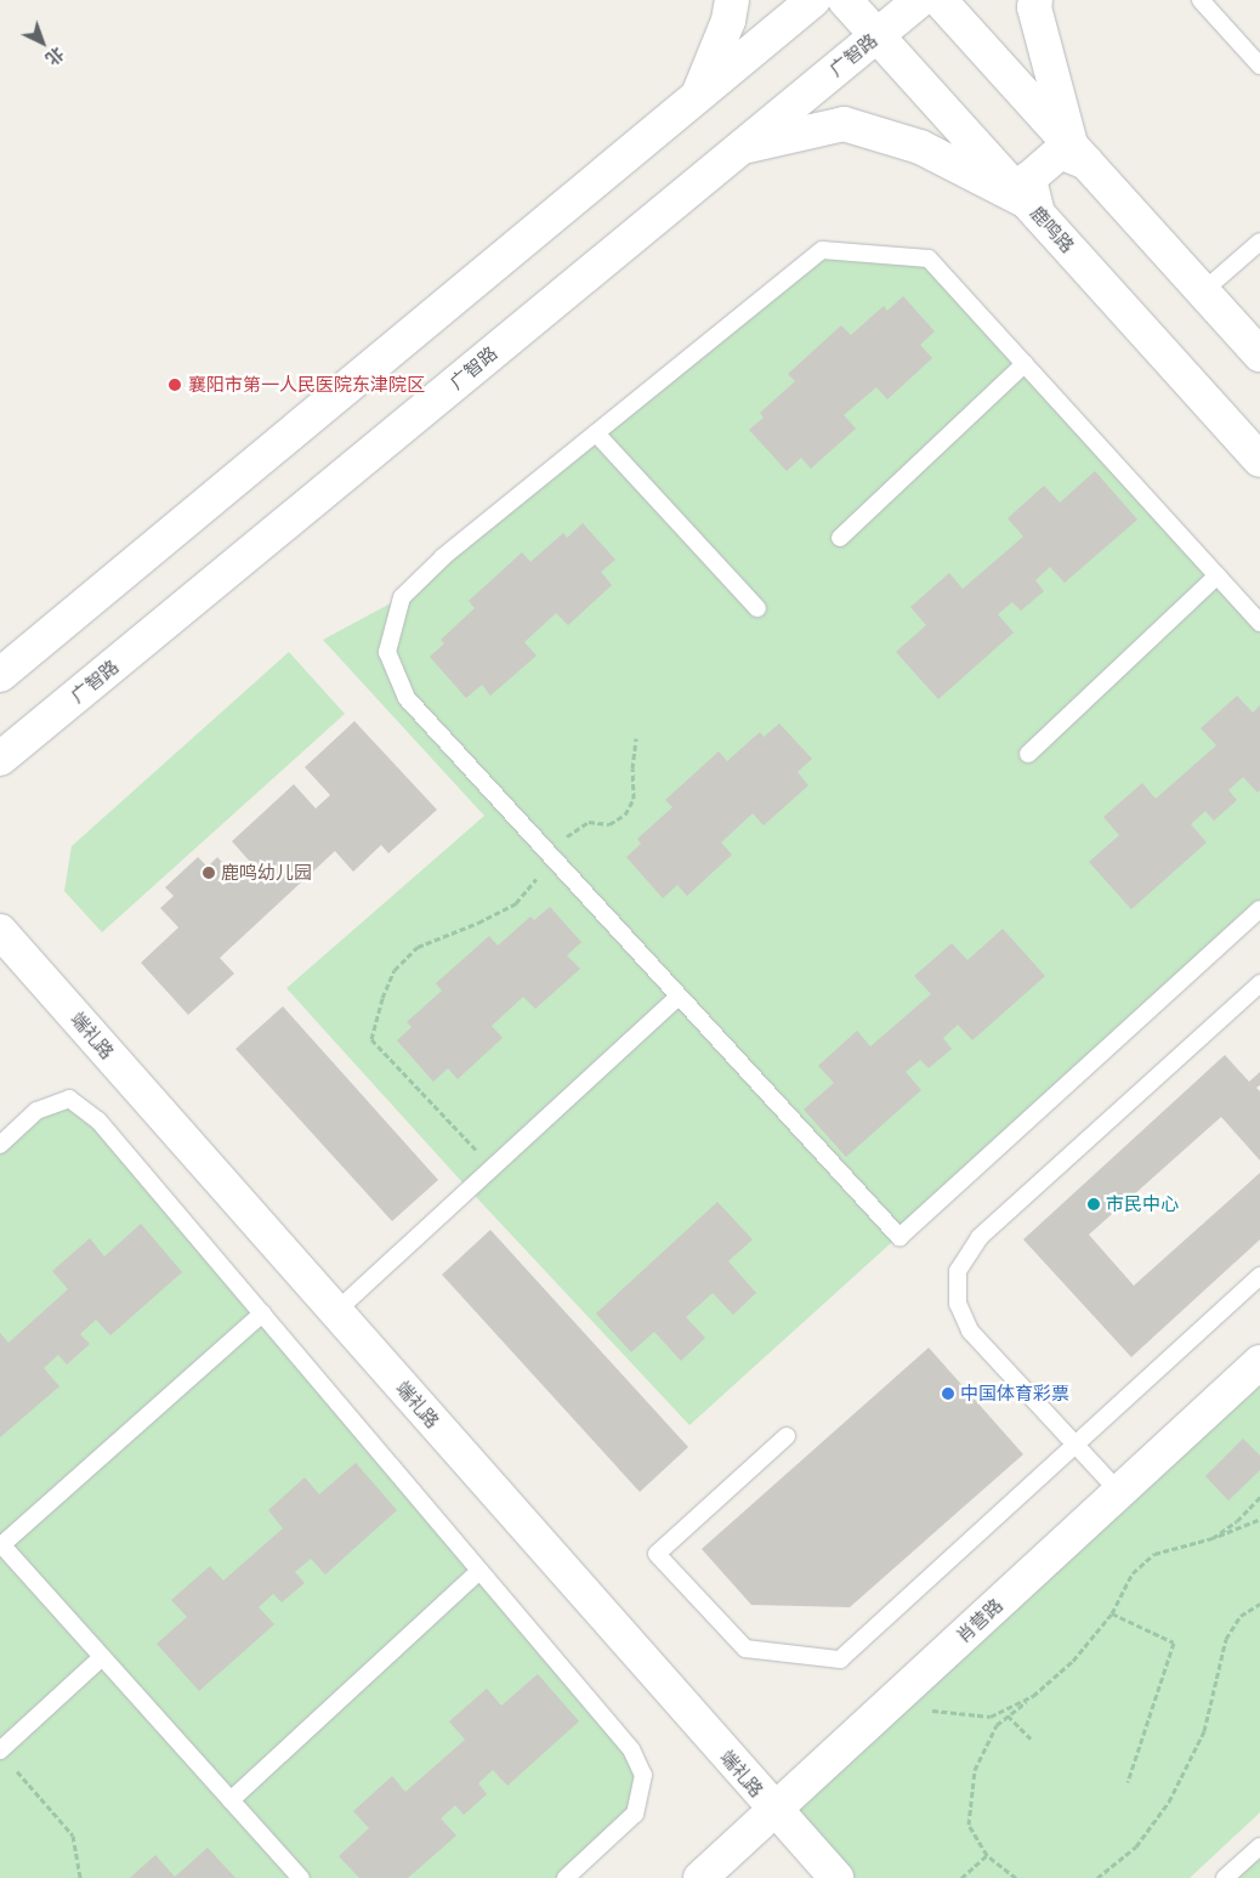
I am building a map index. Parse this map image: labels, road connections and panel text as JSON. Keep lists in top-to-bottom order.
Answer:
{
  "streets": {
    "street": [
      "广智路",
      "鹿鸣路",
      "端礼路",
      "肖营路"
    ]
  },
  "crossings": [
    ["广智路", "鹿鸣路"],
    ["端礼路", "肖营路"]
  ],
  "places": [
    "襄阳市第一人民医院东津院区",
    "鹿鸣幼儿园",
    "市民中心",
    "中国体育彩票"
  ],
  "north": "bottom right"
}
